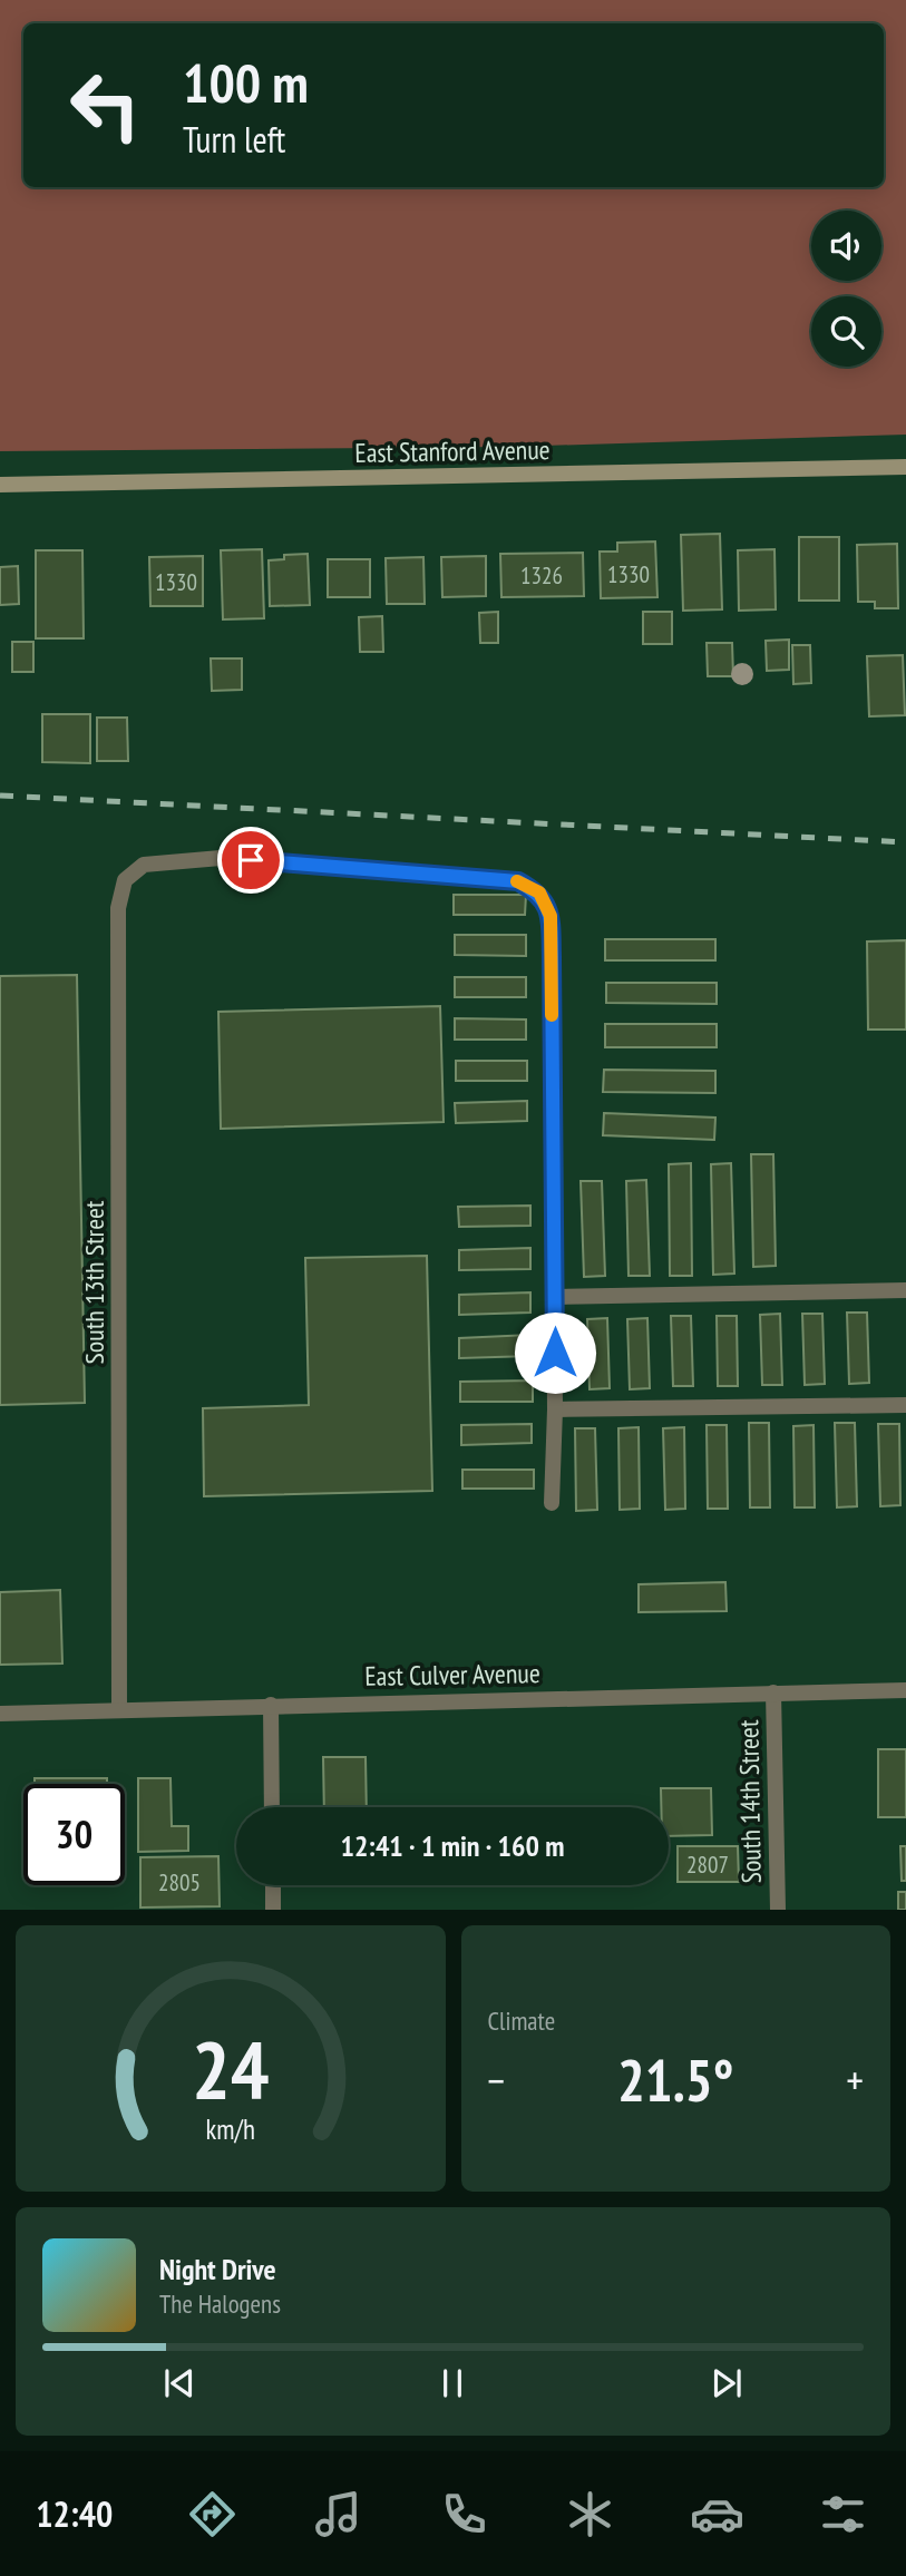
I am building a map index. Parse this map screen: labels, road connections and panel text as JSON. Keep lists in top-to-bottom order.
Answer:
{
  "streets": {
    "main road": ["East Stanford Avenue"],
    "street": ["South 13th Street", "East Culver Avenue", "South 14th Street"]
  },
  "crossings": [
    ["South 13th Street", "East Culver Avenue"],
    ["East Culver Avenue", "South 14th Street"]
  ],
  "house_numbers": [
    "1330",
    "1326",
    "1330",
    "2807",
    "2805"
  ],
  "page": {
    "turn": ["100 m", "Turn left"],
    "limit": "30",
    "trip": "12:41 · 1 min · 160 m",
    "tile": "Climate",
    "heat": ["−", "21.5°", "+"],
    "song": ["Night Drive", "The Halogens"],
    "tabs": "12:40",
    "gauge": ["24", "km/h"]
  }
}
